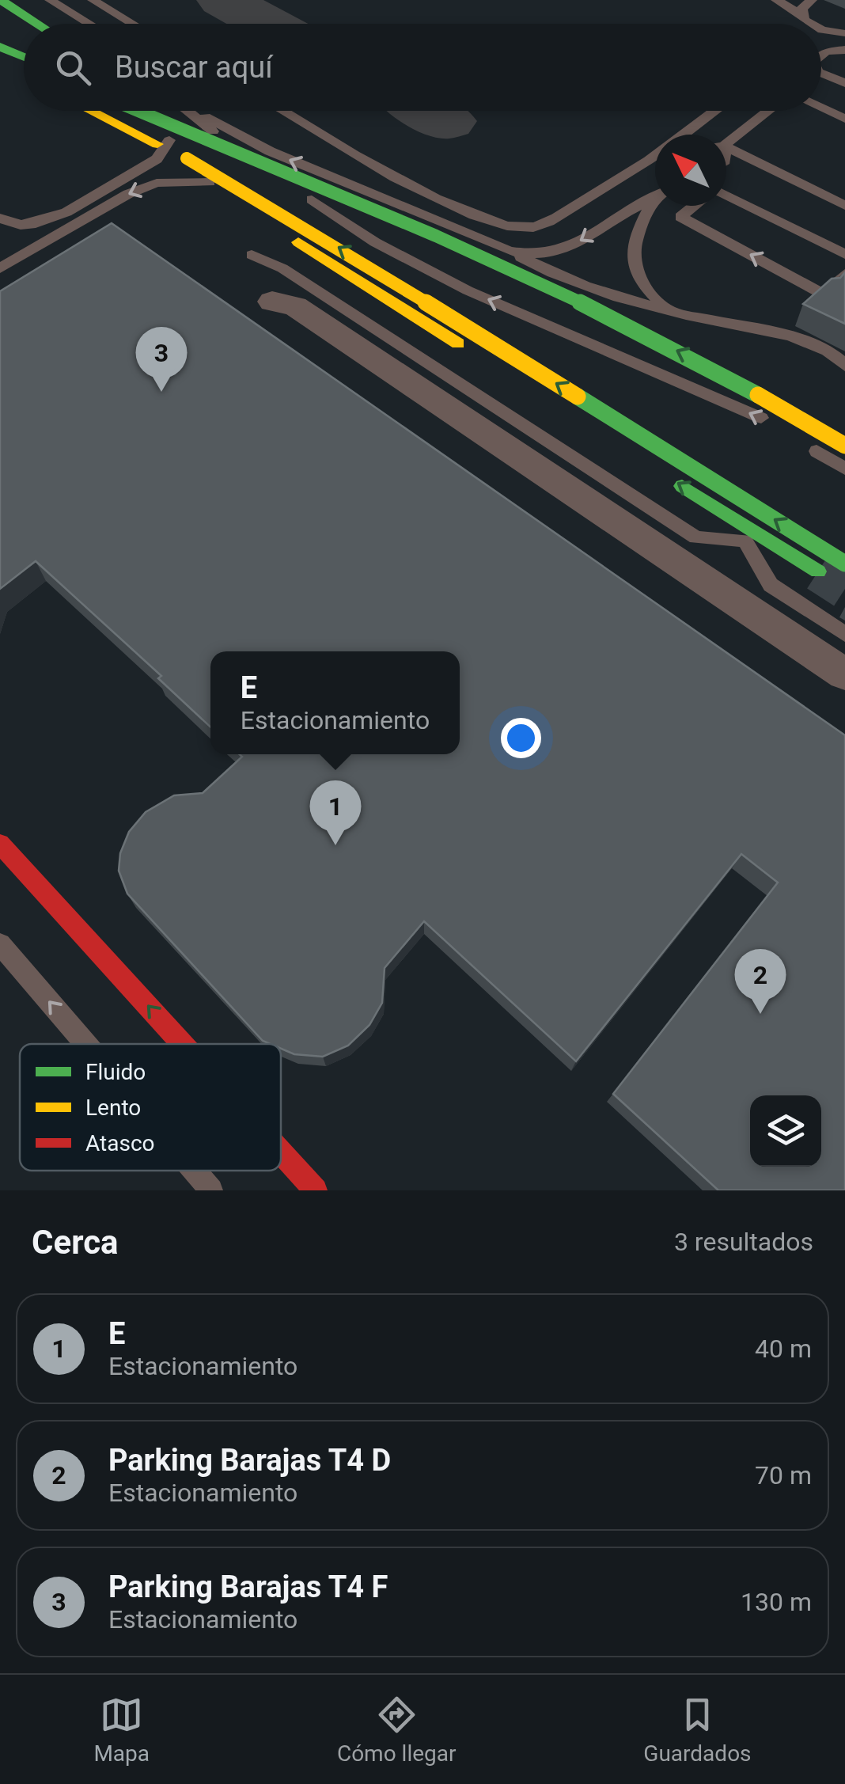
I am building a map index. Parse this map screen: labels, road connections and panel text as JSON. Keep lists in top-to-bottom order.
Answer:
{
  "legend": ["Fluido", "Lento", "Atasco"],
  "north": "top left",
  "page": {
    "search": "Buscar aquí",
    "pins": ["3", "1", "2"],
    "popup": ["E", "Estacionamiento"],
    "heading": ["Cerca", "3 resultados"],
    "list": [
      {
        "mark": "1",
        "name": "E",
        "note": "Estacionamiento",
        "value": "40 m"
      },
      {
        "mark": "2",
        "name": "Parking Barajas T4 D",
        "note": "Estacionamiento",
        "value": "70 m"
      },
      {
        "mark": "3",
        "name": "Parking Barajas T4 F",
        "note": "Estacionamiento",
        "value": "130 m"
      }
    ],
    "nav": ["Mapa", "Cómo llegar", "Guardados"]
  }
}
